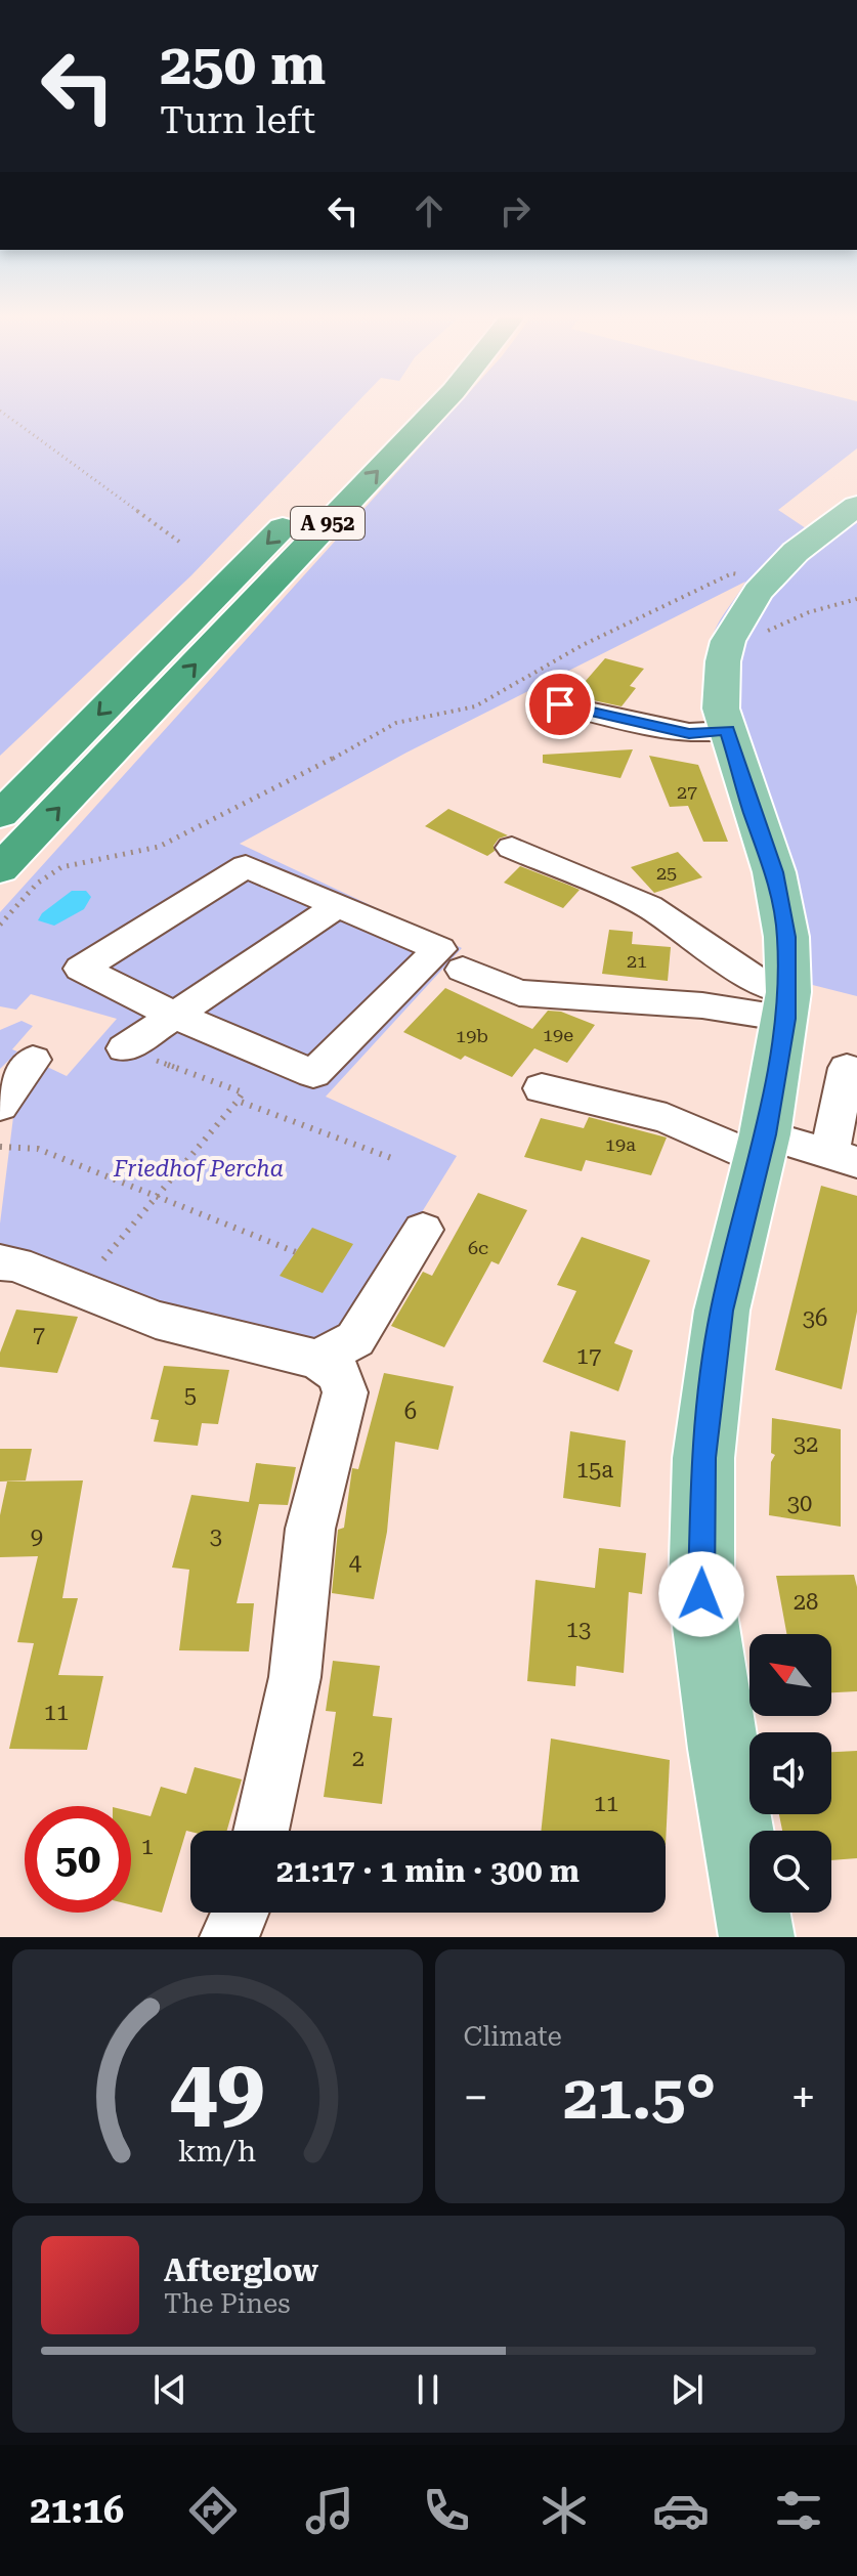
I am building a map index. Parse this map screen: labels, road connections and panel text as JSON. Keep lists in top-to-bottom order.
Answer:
{
  "streets": {
    "highway": ["A 952"]
  },
  "parks": ["Friedhof Percha"],
  "house_numbers": [
    "27",
    "25",
    "21",
    "19e",
    "19b",
    "19a",
    "6c",
    "36",
    "7",
    "17",
    "5",
    "6",
    "32",
    "15a",
    "30",
    "9",
    "3",
    "4",
    "28",
    "13",
    "11",
    "2",
    "11",
    "1"
  ],
  "north": "top left",
  "page": {
    "turn": ["250 m", "Turn left"],
    "limit": "50",
    "trip": "21:17 · 1 min · 300 m",
    "tile": "Climate",
    "heat": ["−", "21.5°", "+"],
    "song": ["Afterglow", "The Pines"],
    "tabs": "21:16",
    "gauge": ["49", "km/h"]
  }
}
